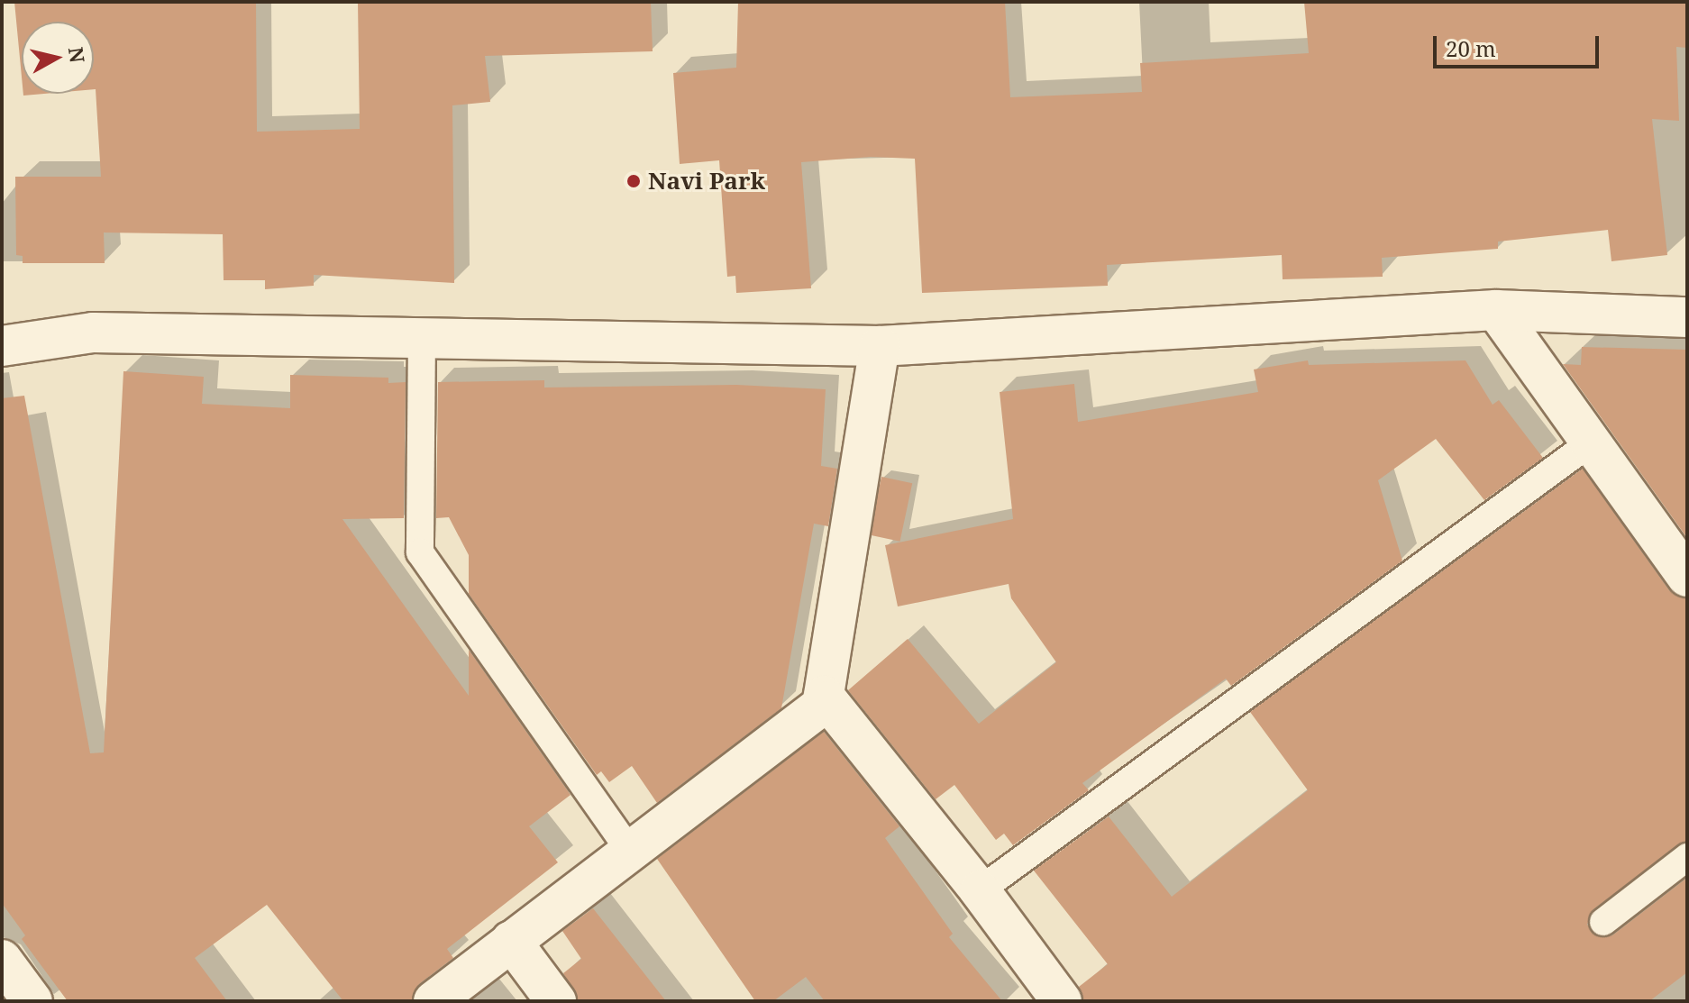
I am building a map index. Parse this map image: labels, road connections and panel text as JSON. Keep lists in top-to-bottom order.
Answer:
{
  "places": ["Navi Park"],
  "scale_bar": "20 m",
  "north": "right"
}
